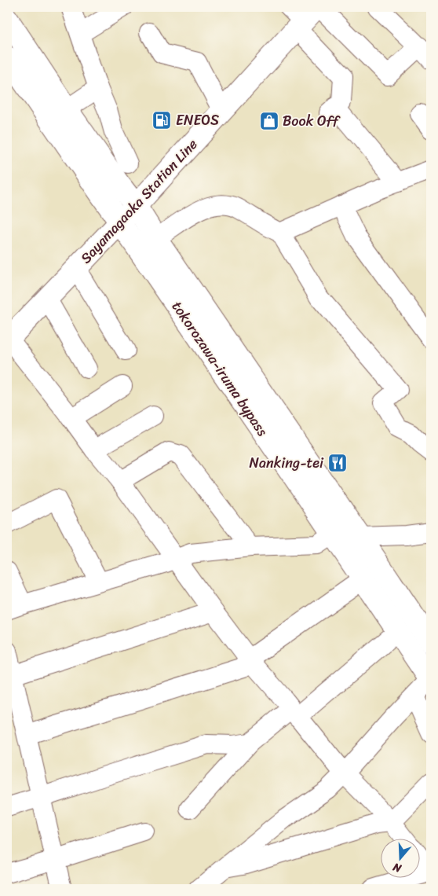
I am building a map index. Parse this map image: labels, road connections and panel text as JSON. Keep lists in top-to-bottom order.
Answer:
{
  "streets": {
    "main road": ["Sayamagaoka Station Line", "tokorozawa-iruma bypass"]
  },
  "crossings": [
    ["Sayamagaoka Station Line", "tokorozawa-iruma bypass"]
  ],
  "places": {
    "fuel station": ["ENEOS"],
    "shop": ["Book Off"],
    "restaurant": ["Nanking-tei"]
  },
  "north": "bottom"
}
